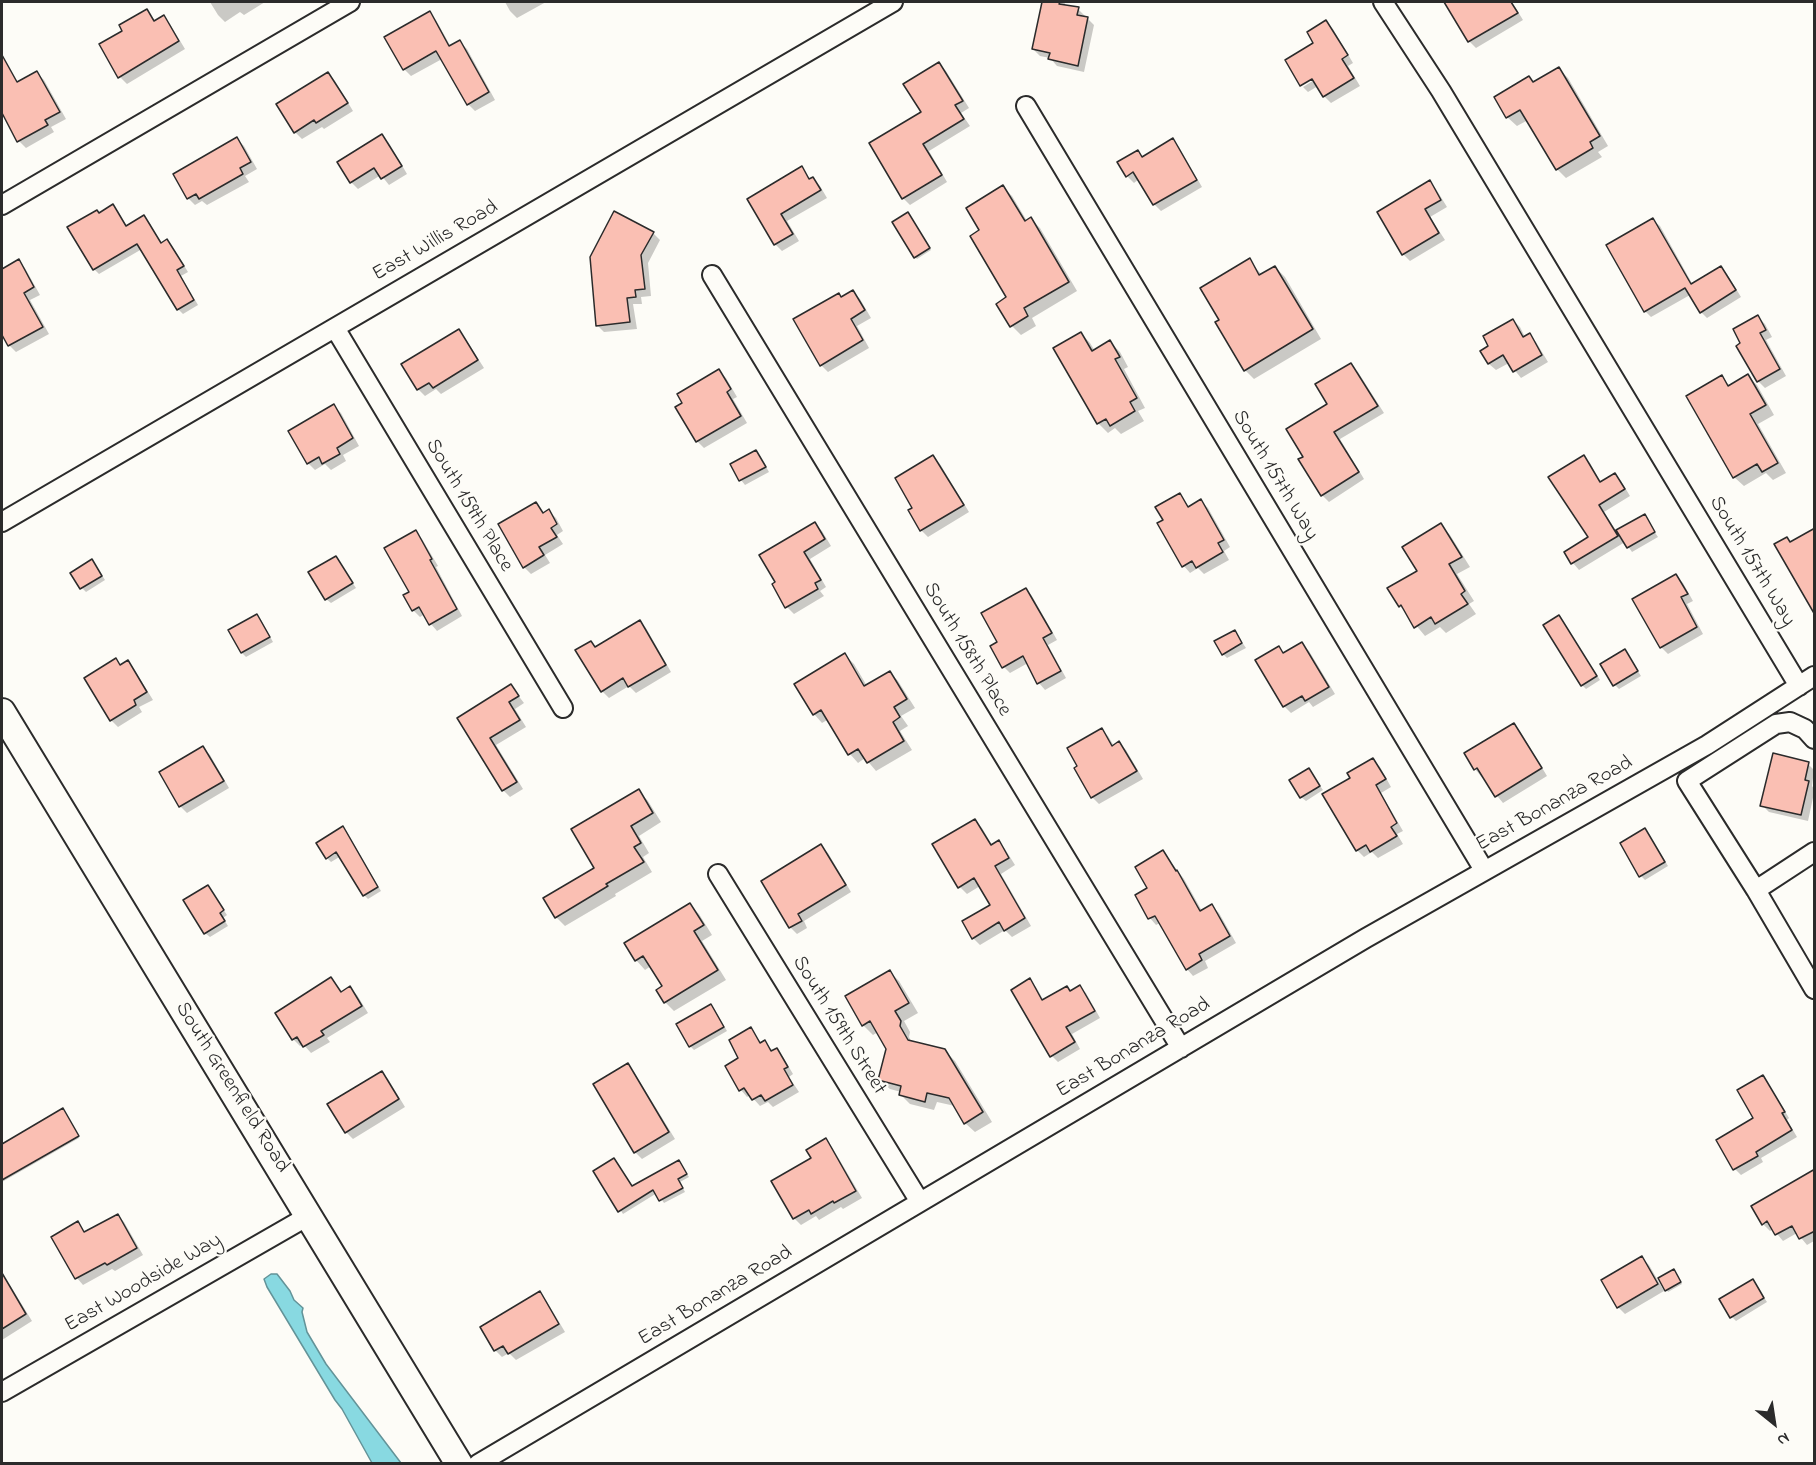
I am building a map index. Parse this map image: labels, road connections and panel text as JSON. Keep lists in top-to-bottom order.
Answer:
{
  "streets": {
    "main road": ["South Greenfield Road"],
    "street": [
      "East Willis Road",
      "South 157th Way",
      "South 159th Place",
      "South 158th Place",
      "East Bonanza Road",
      "South 159th Street",
      "East Woodside Way"
    ]
  },
  "crossings": [
    ["East Willis Road", "South 159th Place"],
    ["South 157th Way", "East Bonanza Road"],
    ["South 158th Place", "East Bonanza Road"],
    ["East Bonanza Road", "South 159th Street"],
    ["South Greenfield Road", "East Woodside Way"]
  ],
  "north": "bottom right"
}
